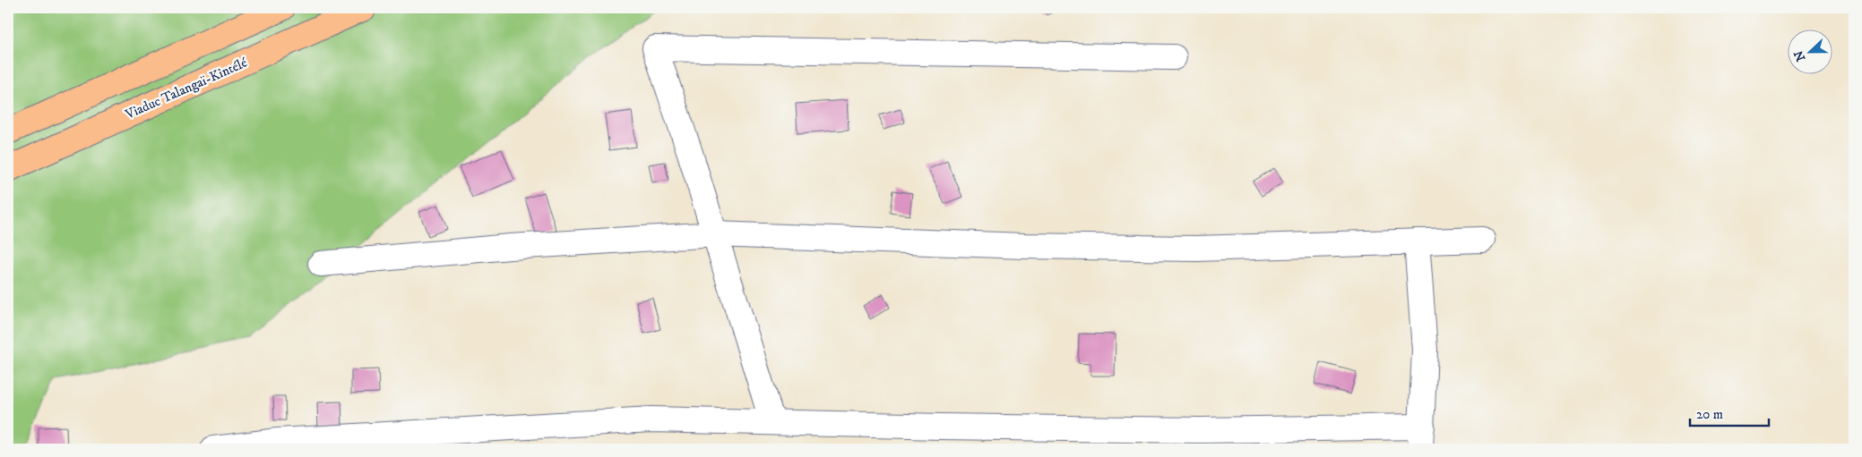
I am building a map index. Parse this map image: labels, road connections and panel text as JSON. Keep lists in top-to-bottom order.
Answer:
{
  "streets": {
    "highway": ["Viaduc Talangaï-Kintélé"]
  },
  "scale_bar": "20 m",
  "north": "left"
}
